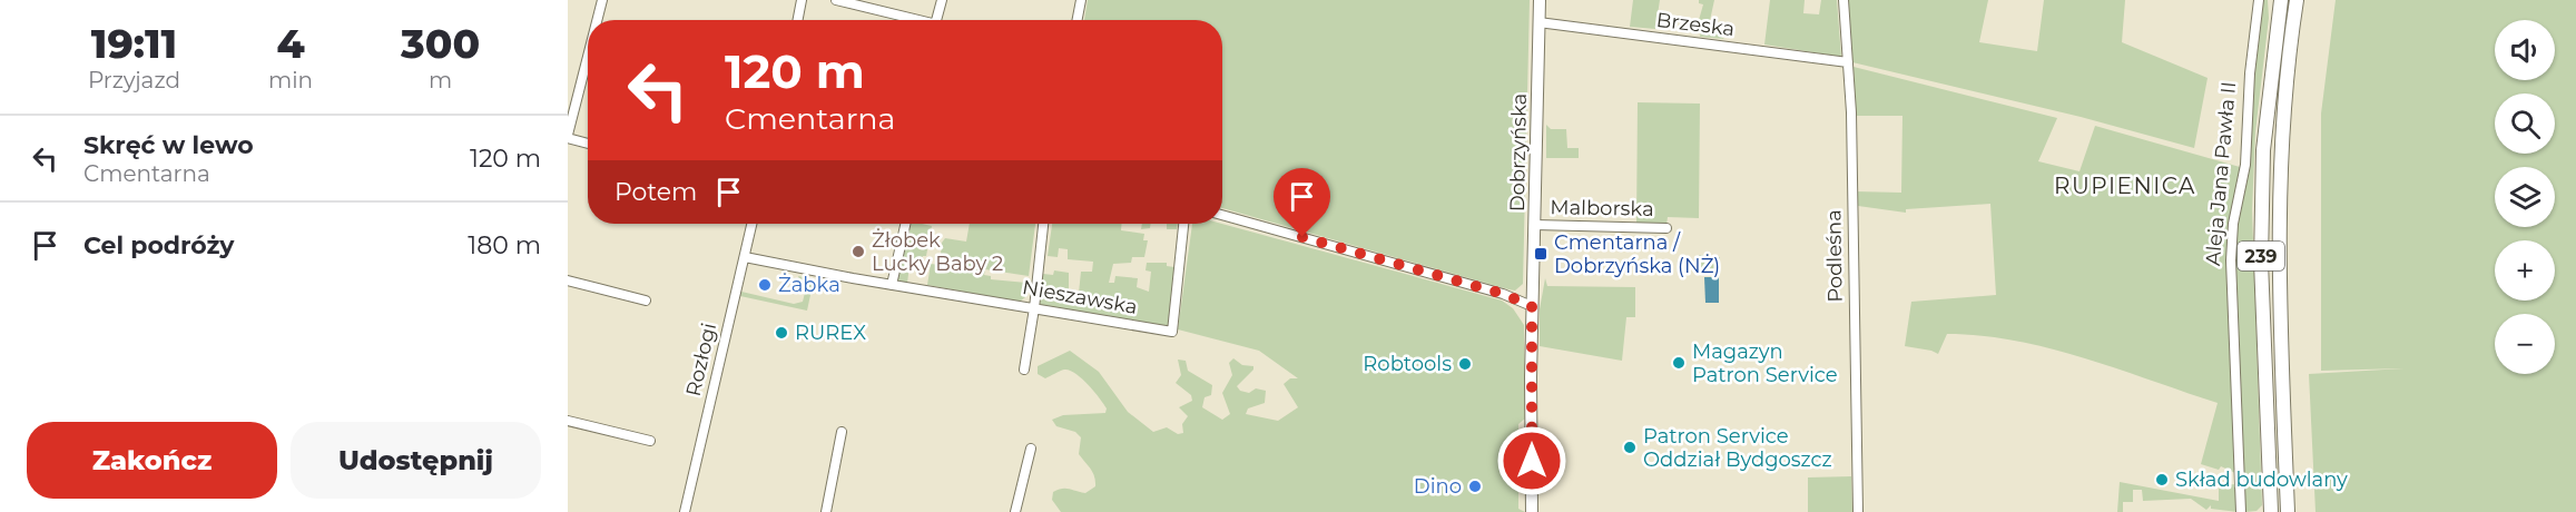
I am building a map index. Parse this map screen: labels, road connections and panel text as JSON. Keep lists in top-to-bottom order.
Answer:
{
  "streets": {
    "main road": ["Aleja Jana Pawła II", "239"],
    "street": [
      "Brzeska",
      "Dobrzyńska",
      "Malborska",
      "Podleśna",
      "Nieszawska",
      "Rozłogi"
    ]
  },
  "crossings": [
    ["Brzeska", "Dobrzyńska"],
    ["Brzeska", "Podleśna"],
    ["Dobrzyńska", "Malborska"],
    ["Nieszawska", "Rozłogi"]
  ],
  "districts": ["RUPIENICA"],
  "places": {
    "other": [
      "Żłobek Lucky Baby 2",
      "Żabka",
      "RUREX",
      "Magazyn Patron Service",
      "Robtools",
      "Patron Service Oddział Bydgoszcz",
      "Skład budowlany",
      "Dino"
    ],
    "transit": ["Cmentarna / Dobrzyńska (NŻ)"]
  },
  "page": {
    "eta": [
      "19:11",
      "Przyjazd",
      "4",
      "min",
      "300",
      "m"
    ],
    "map_buttons": ["+", "−"],
    "turn": ["120 m", "Cmentarna"],
    "list": [
      {
        "name": "Skręć w lewo",
        "note": "Cmentarna",
        "value": "120 m"
      },
      {
        "name": "Cel podróży",
        "value": "180 m"
      }
    ],
    "then": "Potem",
    "buttons": ["Zakończ", "Udostępnij"]
  }
}
